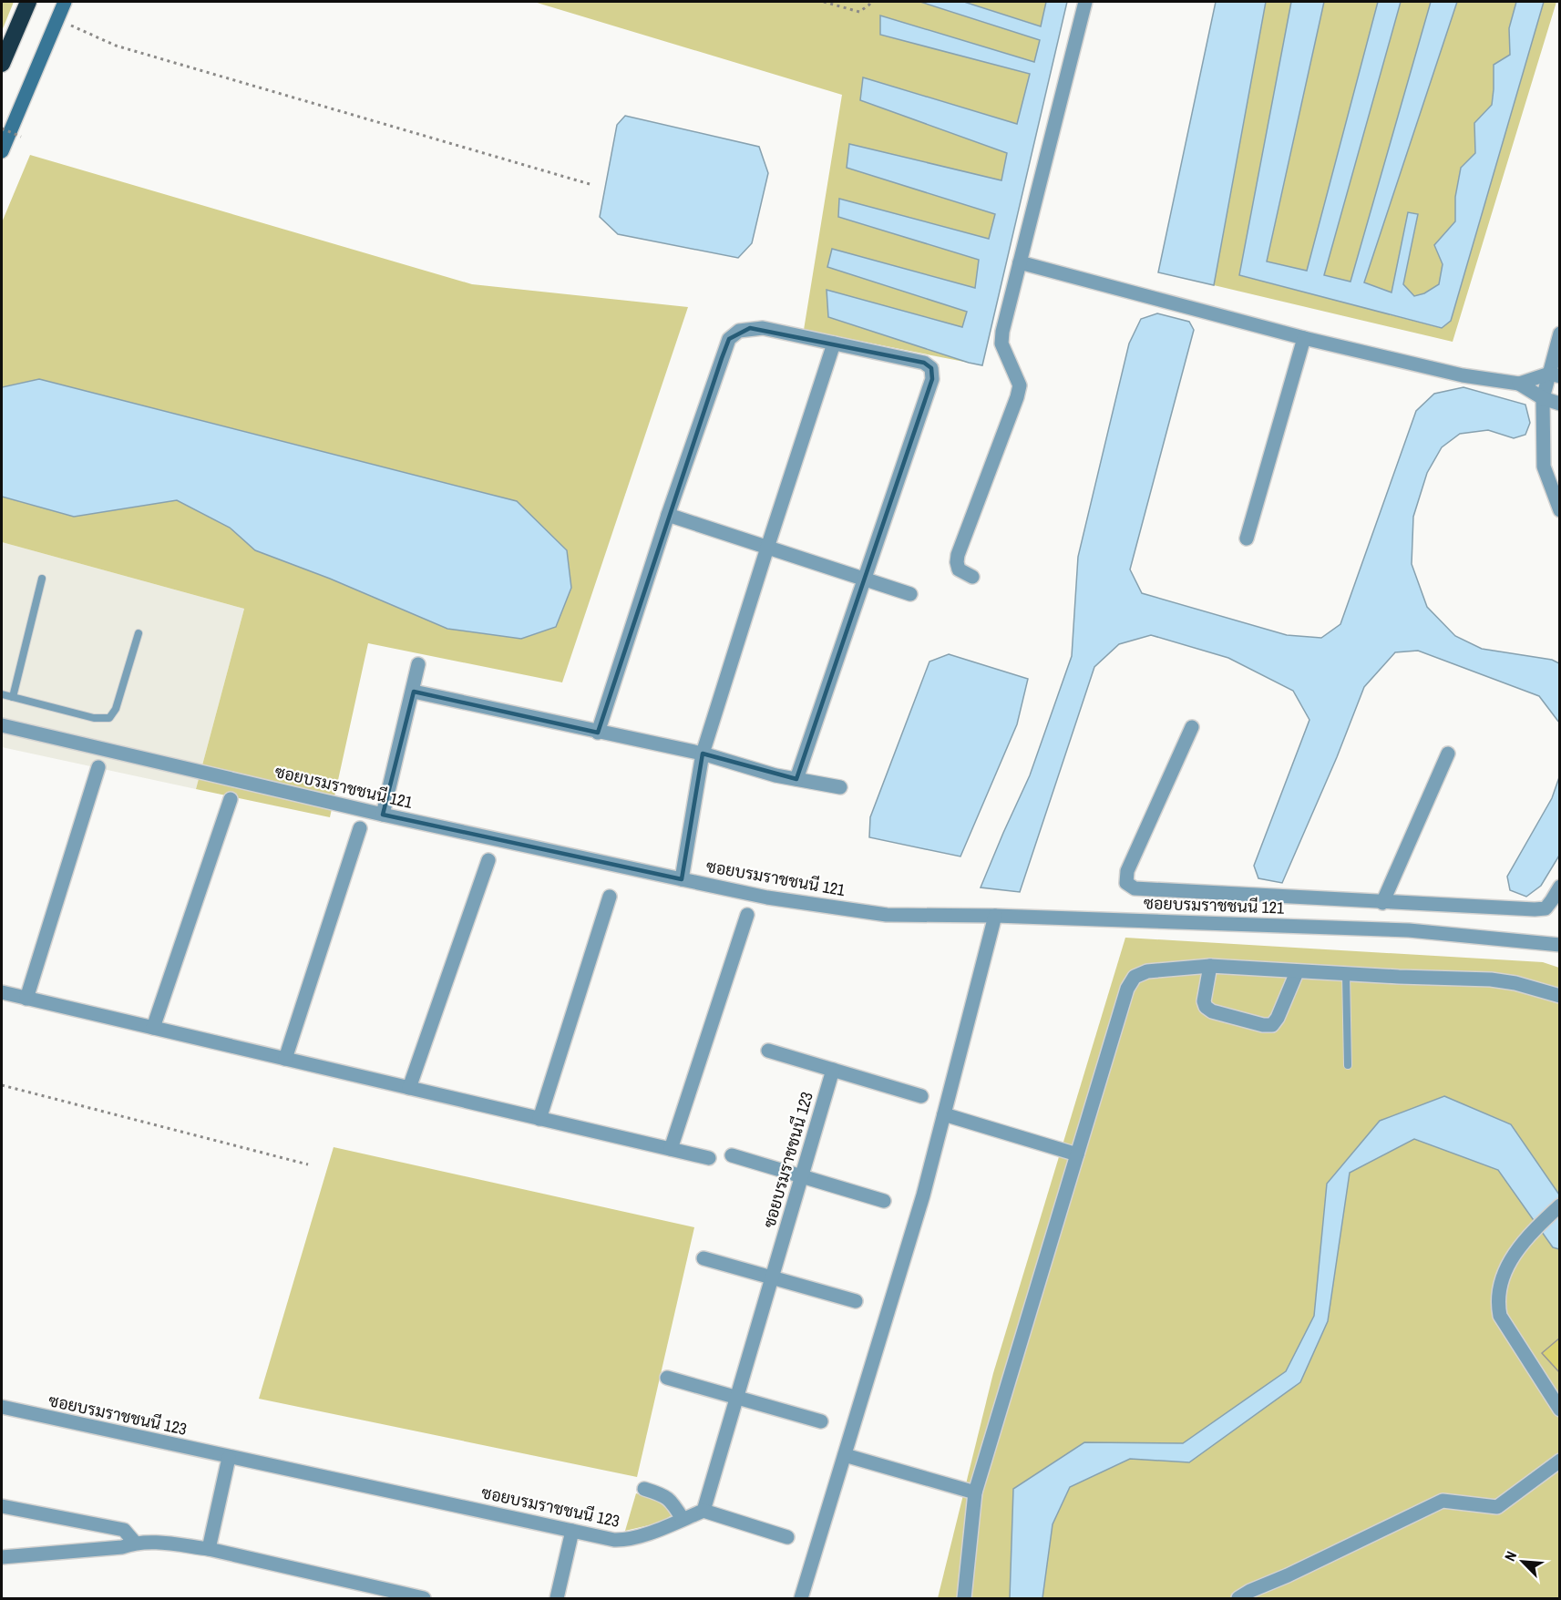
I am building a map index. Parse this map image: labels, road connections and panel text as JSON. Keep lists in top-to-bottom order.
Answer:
{
  "streets": {
    "street": ["ซอยบรมราชชนนี 121", "ซอยบรมราชชนนี 123"]
  },
  "north": "top left"
}
